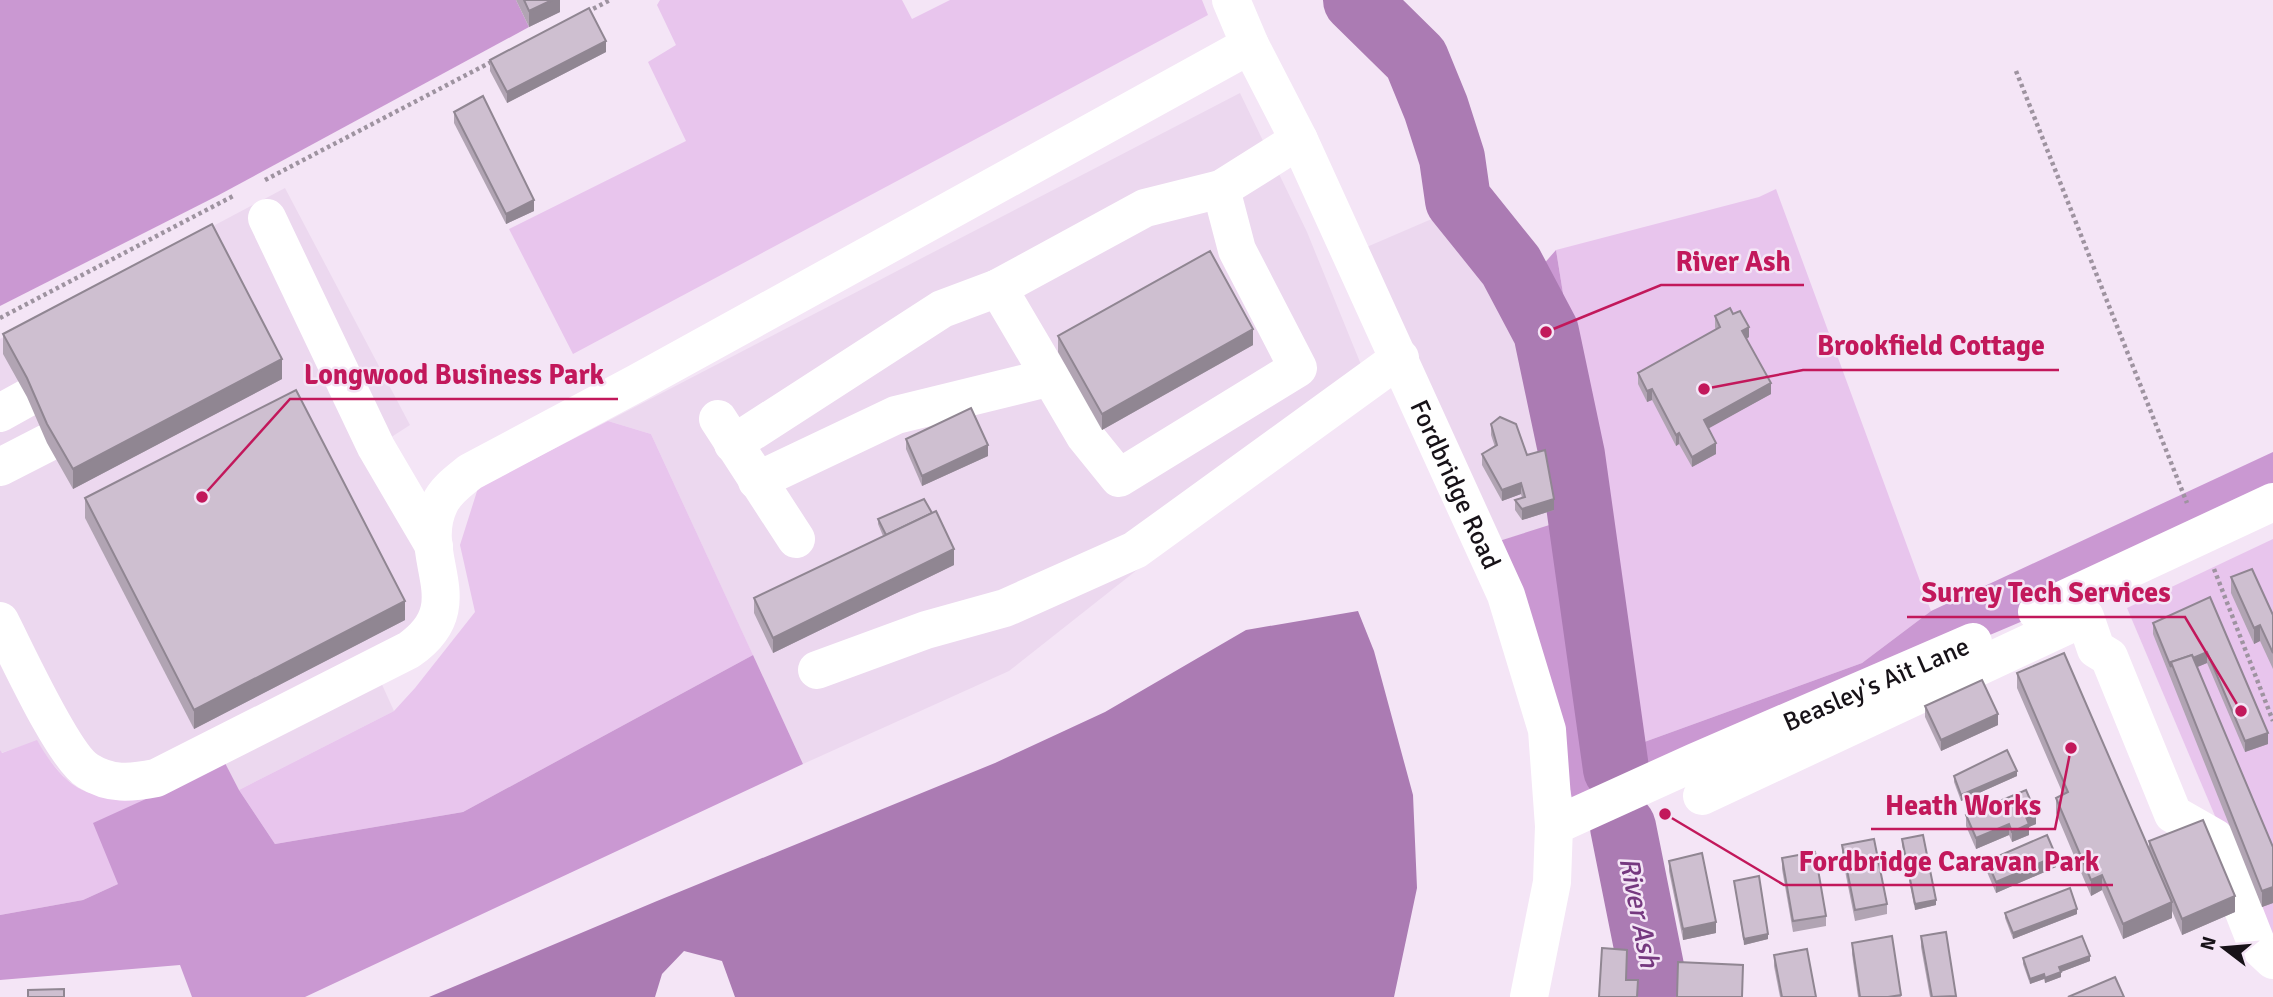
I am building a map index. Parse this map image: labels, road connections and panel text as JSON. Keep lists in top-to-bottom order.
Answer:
{
  "streets": {
    "street": ["Fordbridge Road", "Beasley's Ait Lane"]
  },
  "crossings": [
    ["Fordbridge Road", "Beasley's Ait Lane"]
  ],
  "water": ["River Ash"],
  "places": [
    "River Ash",
    "Brookfield Cottage",
    "Longwood Business Park",
    "Surrey Tech Services",
    "Heath Works",
    "Fordbridge Caravan Park"
  ],
  "north": "left"
}
